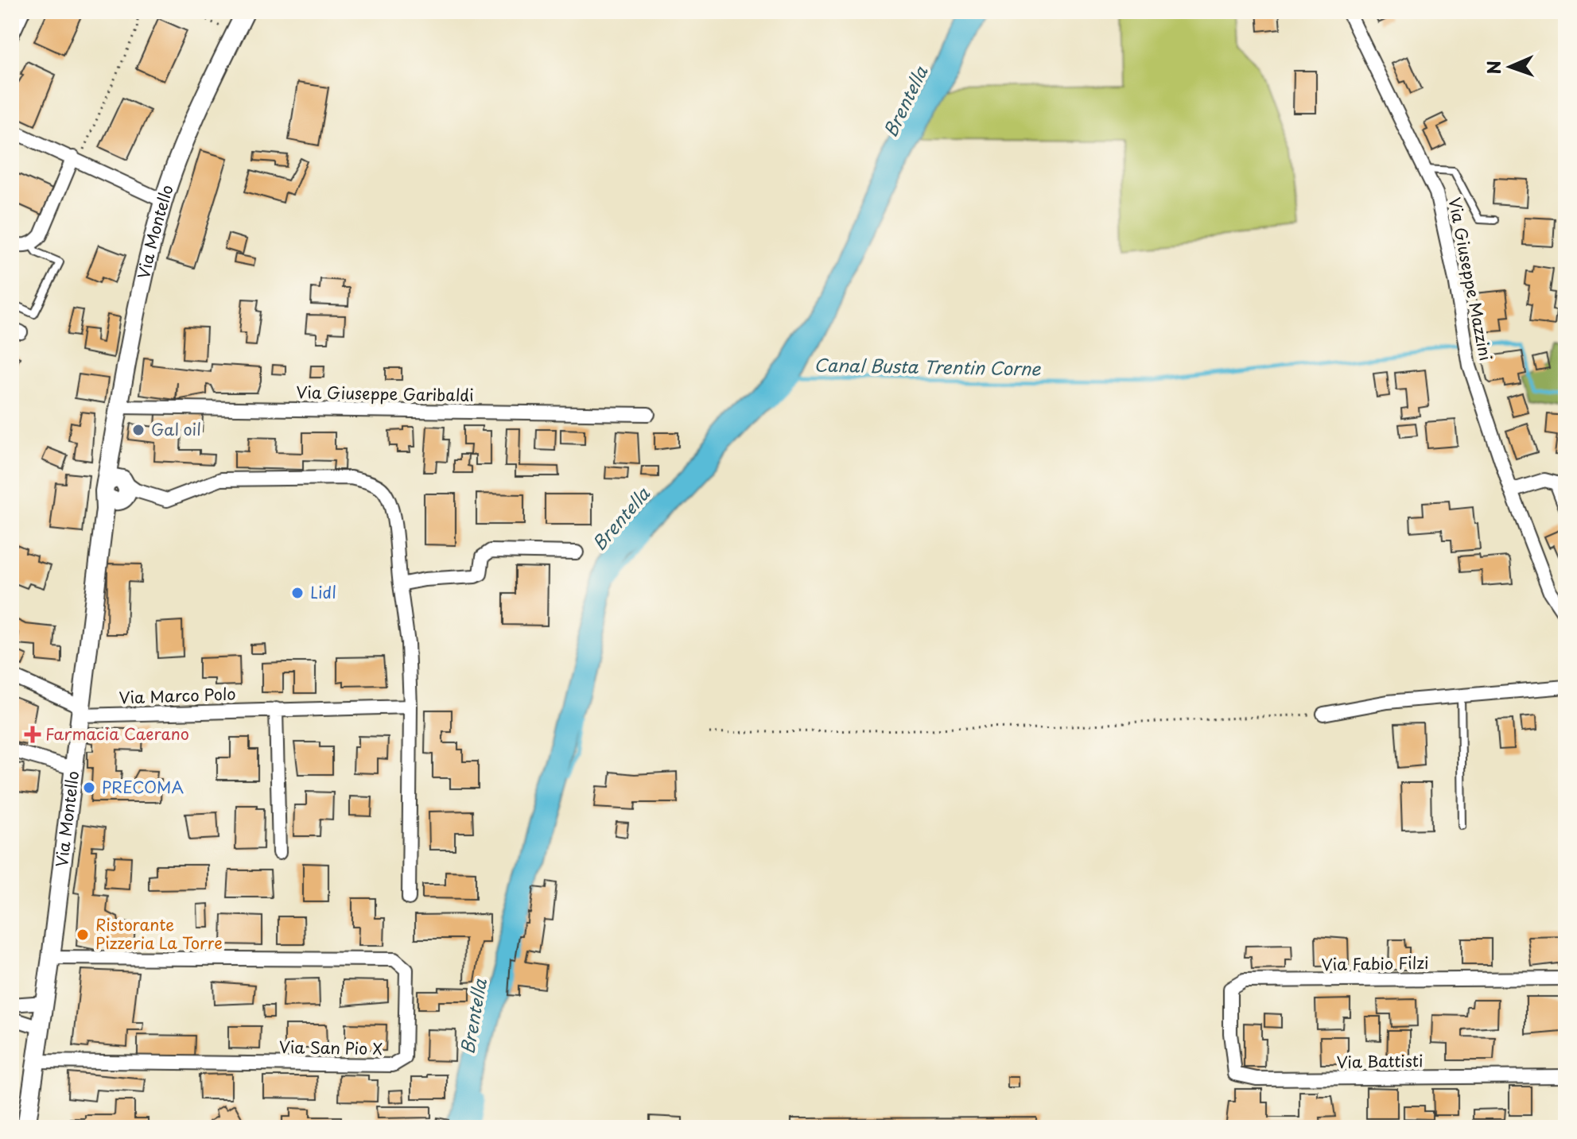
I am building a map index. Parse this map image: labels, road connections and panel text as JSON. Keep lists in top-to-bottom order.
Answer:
{
  "streets": {
    "main road": ["Via Montello"],
    "street": [
      "Via Giuseppe Mazzini",
      "Via Giuseppe Garibaldi",
      "Via Marco Polo",
      "Via Fabio Filzi",
      "Via San Pio X",
      "Via Battisti"
    ]
  },
  "crossings": [
    ["Via Montello", "Via Giuseppe Garibaldi"],
    ["Via Montello", "Via Marco Polo"],
    ["Via Montello", "Via San Pio X"],
    ["Via Fabio Filzi", "Via Battisti"]
  ],
  "water": ["Brentella", "Canal Busta Trentin Corne"],
  "places": {
    "other": [
      "Gal oil",
      "Lidl",
      "PRECOMA",
      "Ristorante Pizzeria La Torre"
    ],
    "health": ["Farmacia Caerano"]
  },
  "north": "left"
}
